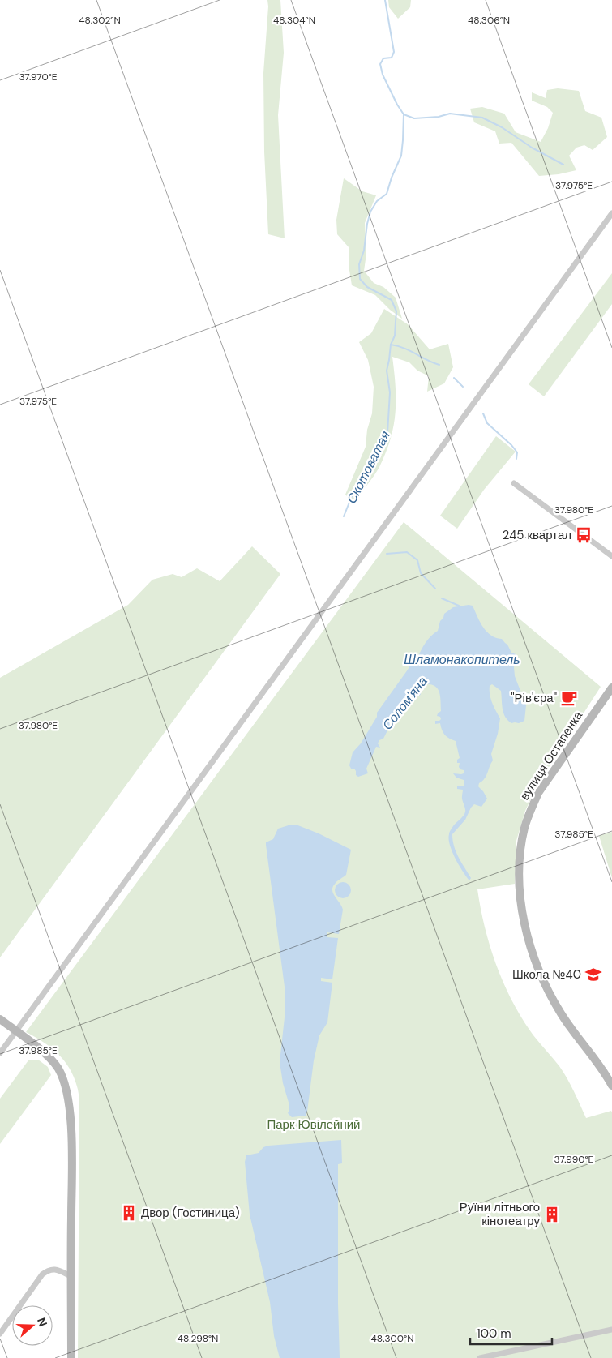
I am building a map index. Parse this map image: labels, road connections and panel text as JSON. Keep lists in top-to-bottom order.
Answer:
{
  "streets": {
    "street": ["вулиця Остапенка"]
  },
  "water": ["Скотоватая", "Шламонакопитель", "Солом'яна"],
  "parks": ["Парк Ювілейний"],
  "places": {
    "bus stop": ["245 квартал"],
    "cafe": ["\"Рів'єра\""],
    "school or university": ["Школа №40"],
    "building": ["Двор (Гостиница)", "Руїни літнього кінотеатру"]
  },
  "scale_bar": "100 m",
  "north": "right",
  "coordinates": [
    "48.302°N",
    "48.304°N",
    "48.306°N",
    "37.970°E",
    "37.975°E",
    "37.980°E",
    "37.985°E",
    "37.990°E",
    "48.298°N",
    "48.300°N"
  ]
}
